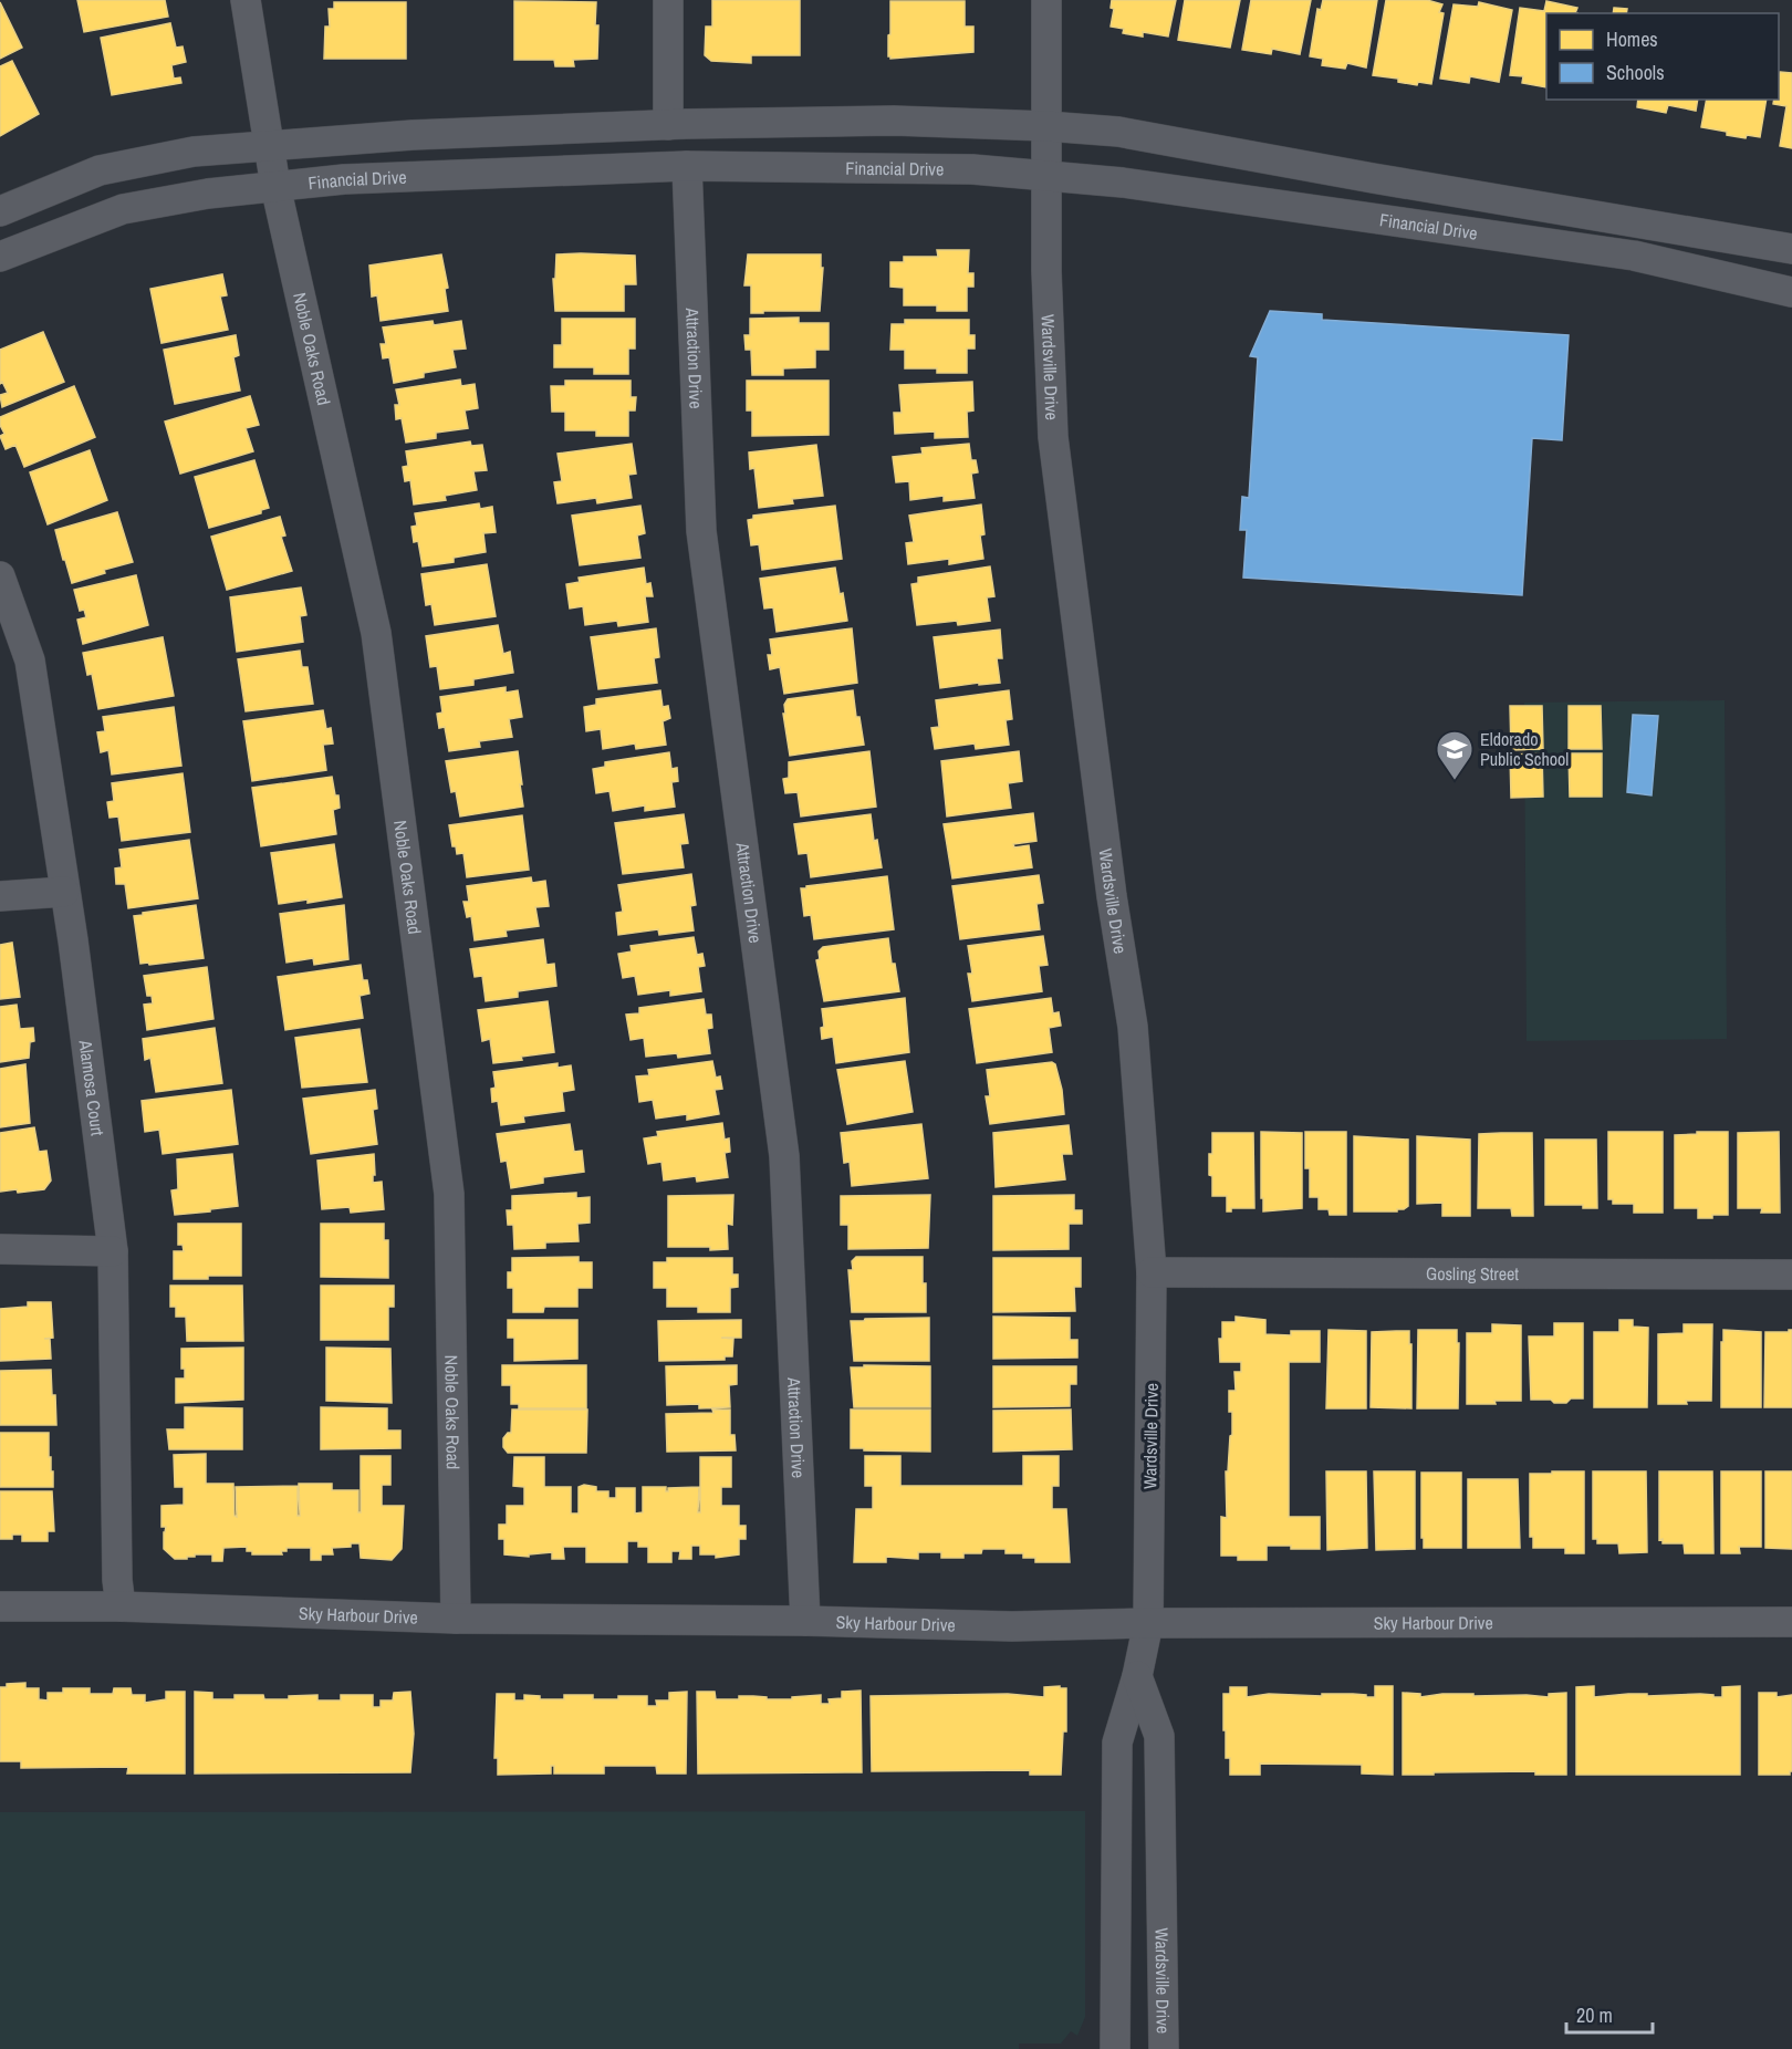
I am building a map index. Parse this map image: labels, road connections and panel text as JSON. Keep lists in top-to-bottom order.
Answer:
{
  "streets": {
    "street": [
      "Financial Drive",
      "Noble Oaks Road",
      "Attraction Drive",
      "Wardsville Drive",
      "Alamosa Court",
      "Gosling Street",
      "Sky Harbour Drive"
    ]
  },
  "crossings": [
    ["Financial Drive", "Noble Oaks Road"],
    ["Financial Drive", "Attraction Drive"],
    ["Financial Drive", "Wardsville Drive"],
    ["Noble Oaks Road", "Sky Harbour Drive"],
    ["Attraction Drive", "Sky Harbour Drive"],
    ["Wardsville Drive", "Gosling Street"],
    ["Wardsville Drive", "Sky Harbour Drive"],
    ["Alamosa Court", "Sky Harbour Drive"]
  ],
  "places": {
    "school or university": ["Eldorado Public School"]
  },
  "legend": ["Homes", "Schools"],
  "scale_bar": "20 m"
}
